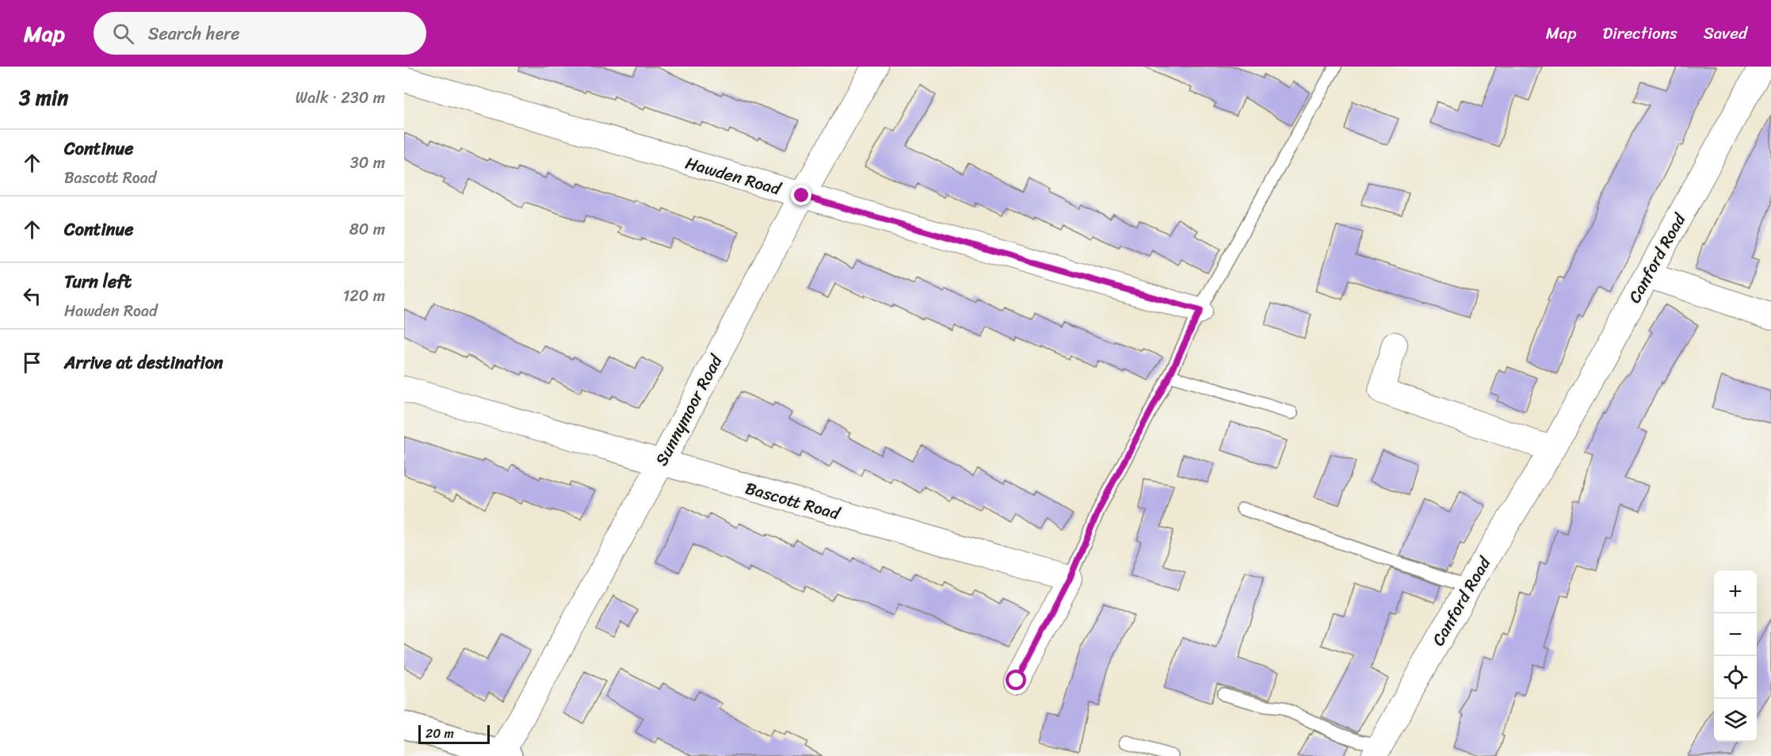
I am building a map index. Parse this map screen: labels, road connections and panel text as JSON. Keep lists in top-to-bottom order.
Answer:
{
  "streets": {
    "street": [
      "Hawden Road",
      "Canford Road",
      "Sunnymoor Road",
      "Bascott Road"
    ]
  },
  "crossings": [
    ["Hawden Road", "Sunnymoor Road"],
    ["Sunnymoor Road", "Bascott Road"]
  ],
  "scale_bar": "20 m",
  "page": {
    "header": "Map",
    "search": "Search here",
    "nav": ["Map", "Directions", "Saved"],
    "heading": ["3 min", "Walk · 230 m"],
    "list": [
      ["Continue", "Bascott Road", "30 m"],
      ["Continue", "80 m"],
      ["Turn left", "Hawden Road", "120 m"],
      "Arrive at destination"
    ],
    "map_buttons": ["+", "−"],
    "scale": "20 m"
  }
}
